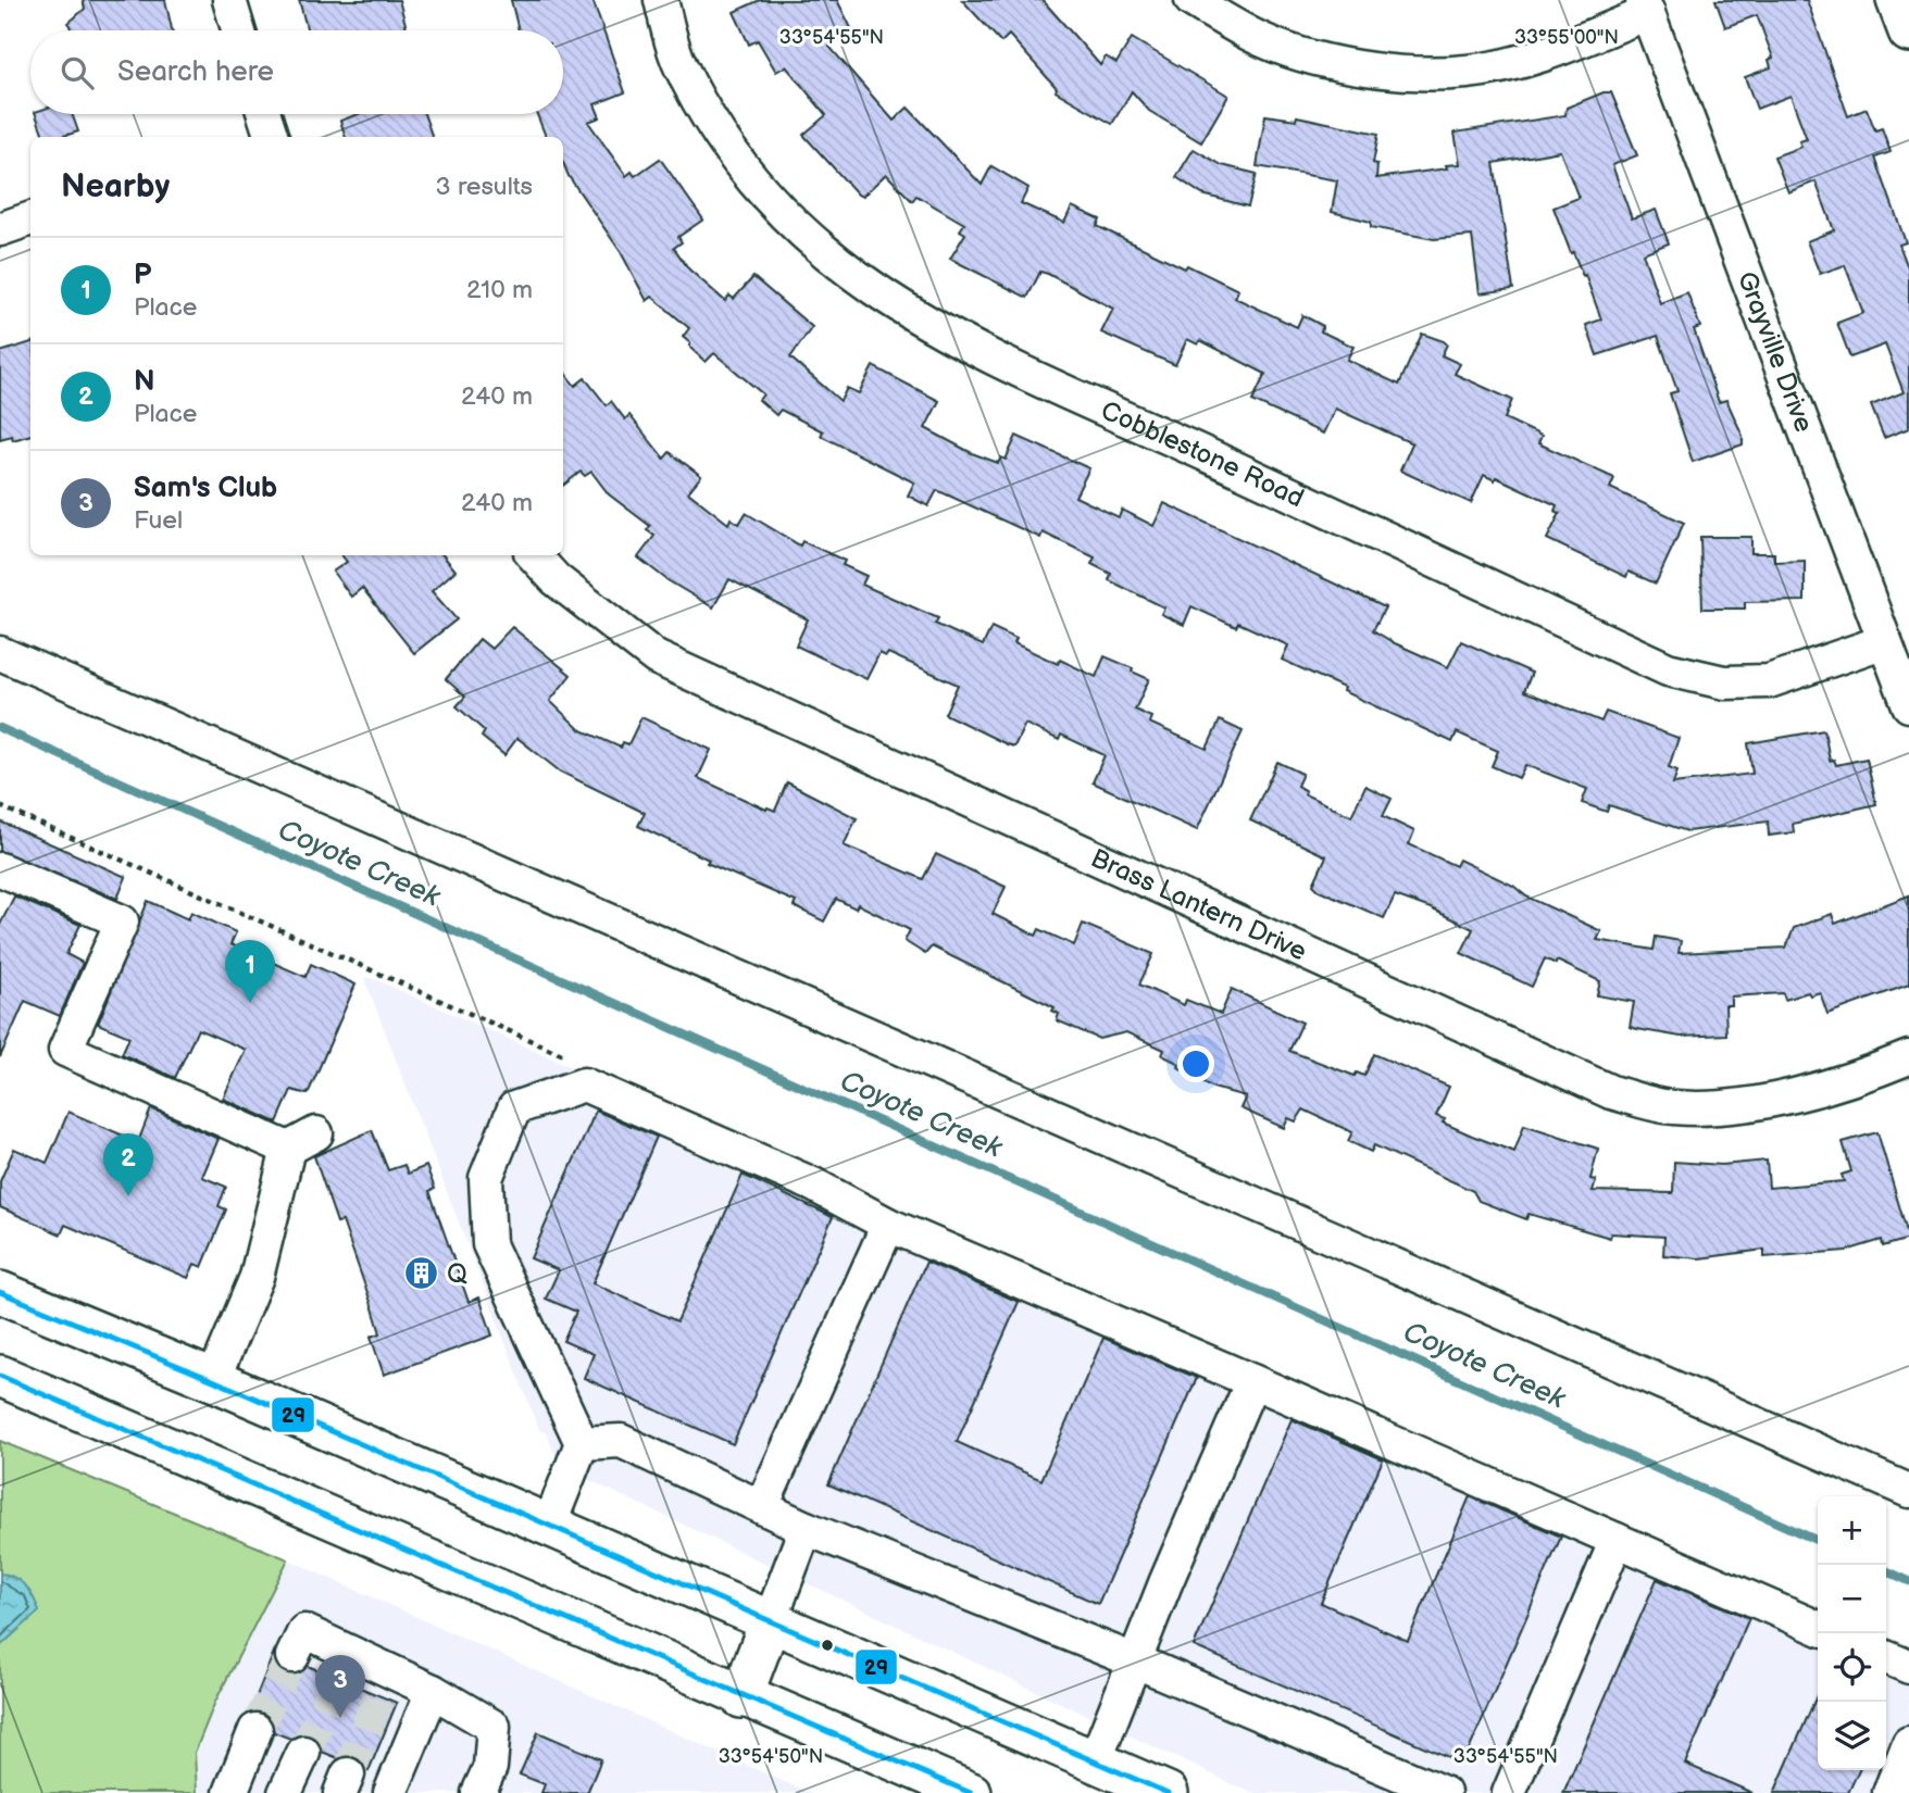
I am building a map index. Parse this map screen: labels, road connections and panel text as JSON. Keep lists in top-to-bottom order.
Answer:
{
  "streets": {
    "street": ["Grayville Drive", "Cobblestone Road", "Brass Lantern Drive"]
  },
  "crossings": [
    ["Grayville Drive", "Cobblestone Road"]
  ],
  "water": ["Coyote Creek"],
  "places": {
    "building": ["Q"]
  },
  "lines": ["transit line 29"],
  "page": {
    "search": "Search here",
    "heading": ["Nearby", "3 results"],
    "list": [
      {
        "mark": "1",
        "name": "P",
        "note": "Place",
        "value": "210 m"
      },
      {
        "mark": "2",
        "name": "N",
        "note": "Place",
        "value": "240 m"
      },
      {
        "mark": "3",
        "name": "Sam's Club",
        "note": "Fuel",
        "value": "240 m"
      }
    ],
    "pins": ["1", "2", "3"],
    "map_buttons": ["+", "−"]
  },
  "coordinates": ["33°54'55\"N", "33°55'00\"N", "33°54'50\"N"]
}
